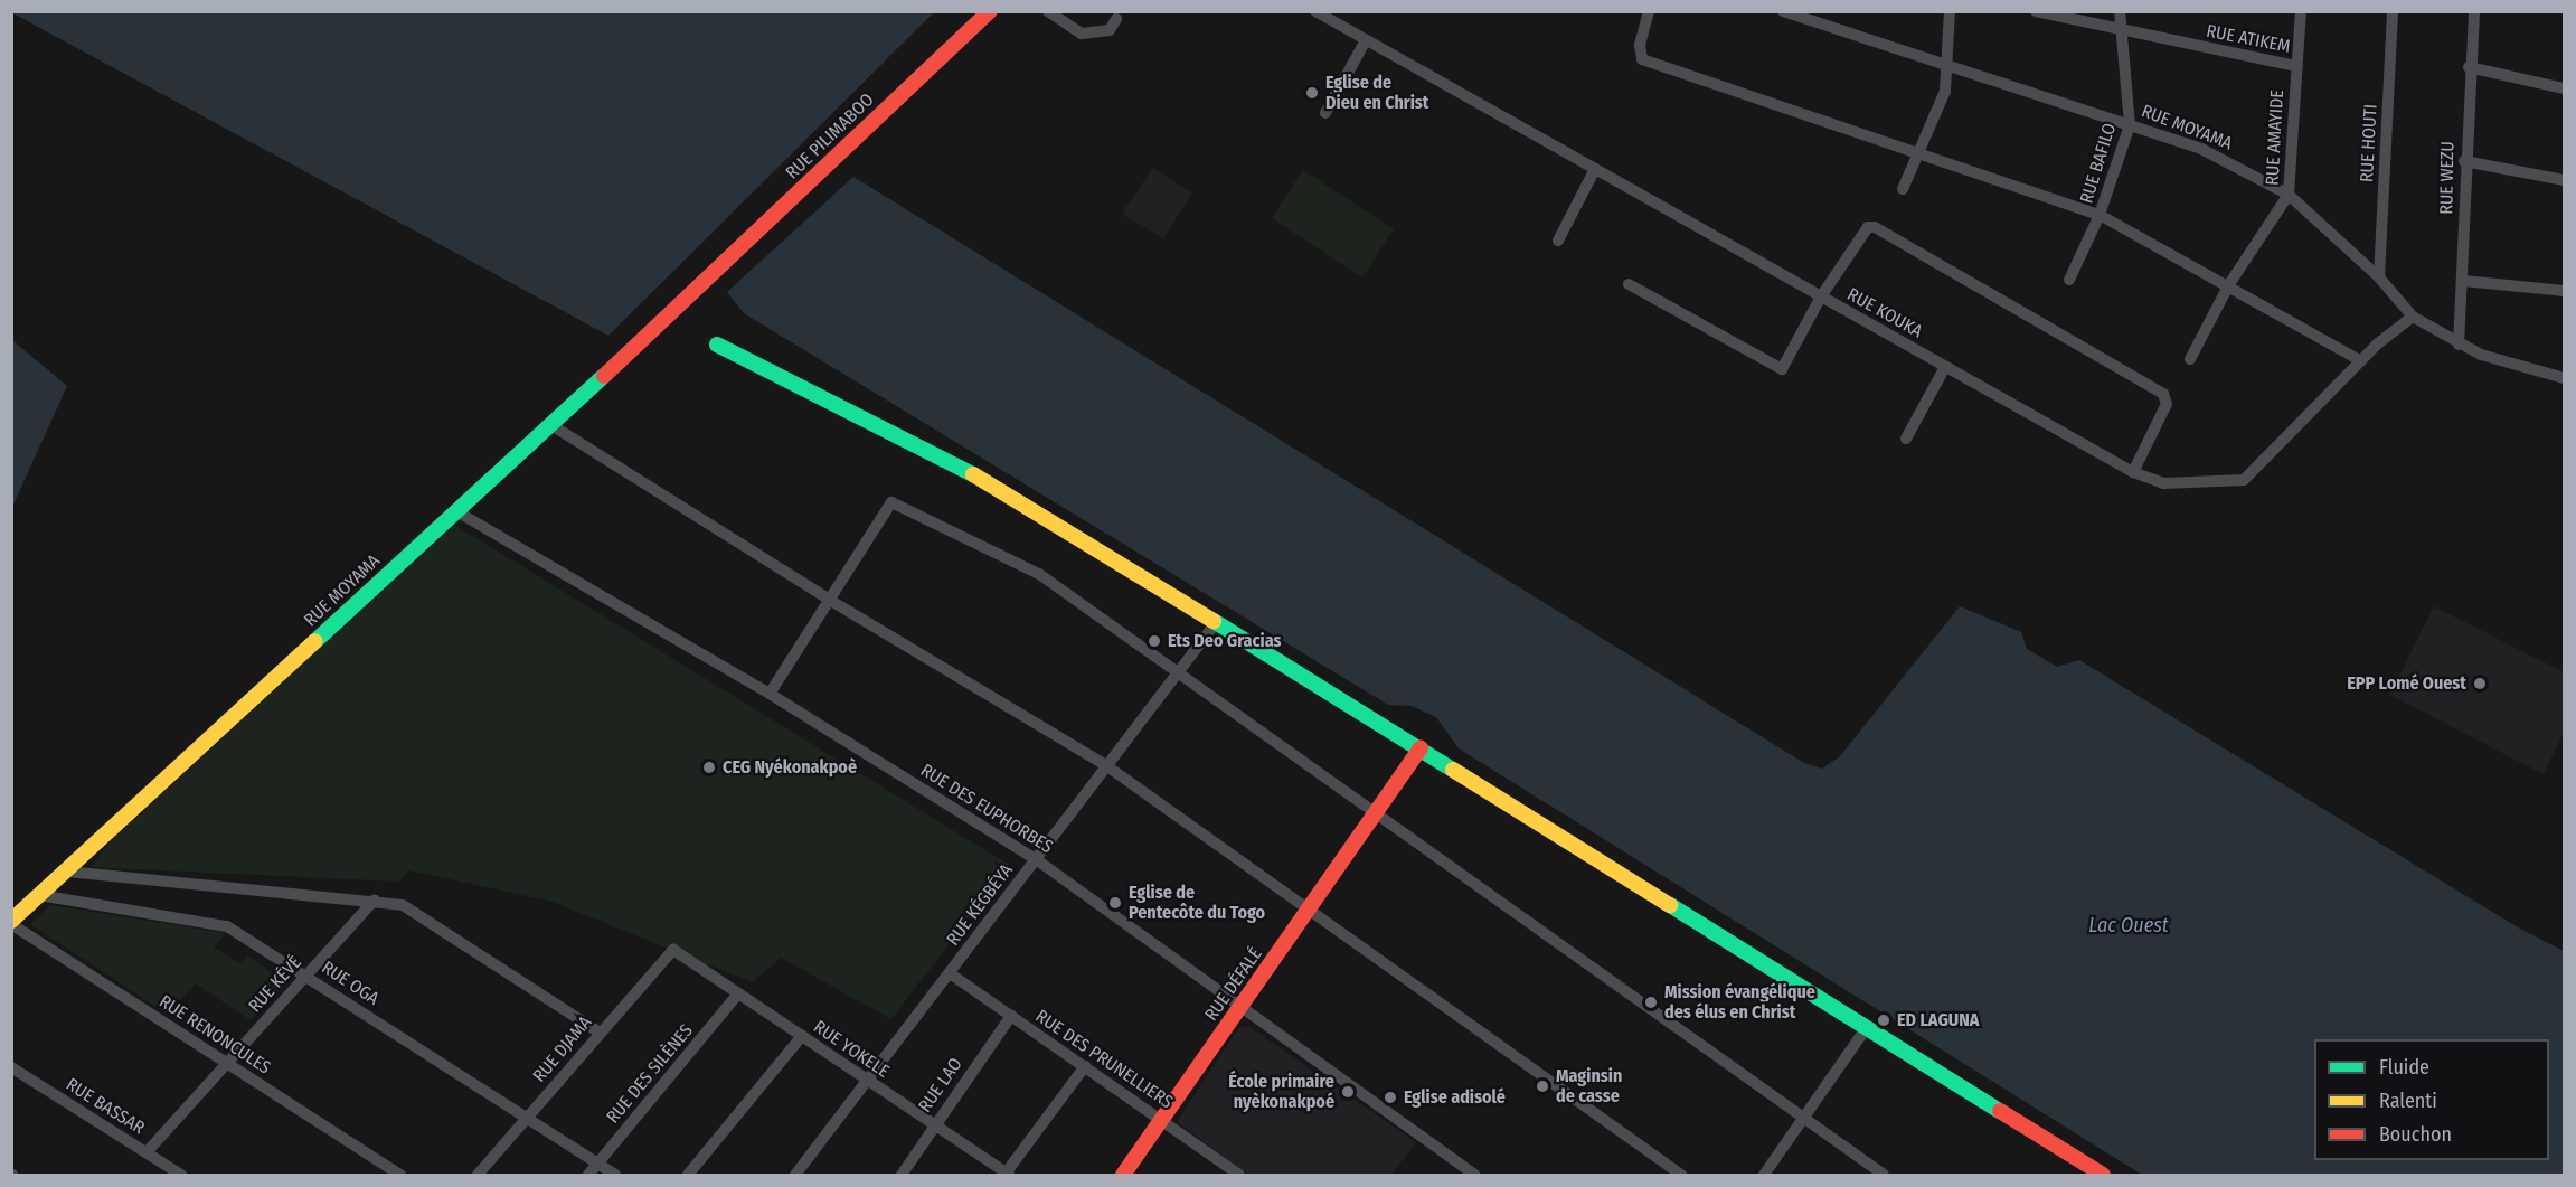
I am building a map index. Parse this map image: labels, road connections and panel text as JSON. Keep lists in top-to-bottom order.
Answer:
{
  "streets": {
    "street": [
      "RUE ATIKEM",
      "RUE MOYAMA",
      "RUE PILIMABOO",
      "RUE AMAYIDE",
      "RUE HOUTI",
      "RUE BAFILO",
      "RUE WEZU",
      "RUE KOUKA",
      "RUE DES EUPHORBES",
      "RUE KÉGBÉYA",
      "RUE OGA",
      "RUE KÉVÉ",
      "RUE DÉFALÉ",
      "RUE RENONCULES",
      "RUE DJAMA",
      "RUE YOKELE",
      "RUE DES PRUNELLIERS",
      "RUE DES SILÈNES",
      "RUE LAO",
      "RUE BASSAR"
    ]
  },
  "crossings": [
    ["RUE ATIKEM", "RUE AMAYIDE"],
    ["RUE ATIKEM", "RUE BAFILO"],
    ["RUE MOYAMA", "RUE PILIMABOO"],
    ["RUE MOYAMA", "RUE AMAYIDE"],
    ["RUE MOYAMA", "RUE HOUTI"],
    ["RUE MOYAMA", "RUE BAFILO"],
    ["RUE MOYAMA", "RUE WEZU"],
    ["RUE MOYAMA", "RUE KOUKA"],
    ["RUE MOYAMA", "RUE DES EUPHORBES"],
    ["RUE MOYAMA", "RUE OGA"],
    ["RUE MOYAMA", "RUE RENONCULES"],
    ["RUE DES EUPHORBES", "RUE KÉGBÉYA"],
    ["RUE DES EUPHORBES", "RUE DÉFALÉ"],
    ["RUE KÉGBÉYA", "RUE YOKELE"],
    ["RUE KÉGBÉYA", "RUE DES PRUNELLIERS"],
    ["RUE OGA", "RUE KÉVÉ"],
    ["RUE OGA", "RUE DJAMA"],
    ["RUE OGA", "RUE DES SILÈNES"],
    ["RUE KÉVÉ", "RUE RENONCULES"],
    ["RUE KÉVÉ", "RUE BASSAR"],
    ["RUE DÉFALÉ", "RUE DES PRUNELLIERS"],
    ["RUE DJAMA", "RUE YOKELE"],
    ["RUE YOKELE", "RUE DES SILÈNES"],
    ["RUE YOKELE", "RUE LAO"],
    ["RUE DES PRUNELLIERS", "RUE LAO"]
  ],
  "water": ["Lac Ouest"],
  "places": [
    "Eglise de Dieu en Christ",
    "Ets Deo Gracias",
    "EPP Lomé Ouest",
    "CEG Nyékonakpoè",
    "Eglise de Pentecôte du Togo",
    "Mission évangélique des élus en Christ",
    "ED LAGUNA",
    "Maginsin de casse",
    "École primaire nyèkonakpoé",
    "Eglise adisolé"
  ],
  "legend": ["Fluide", "Ralenti", "Bouchon"]
}
